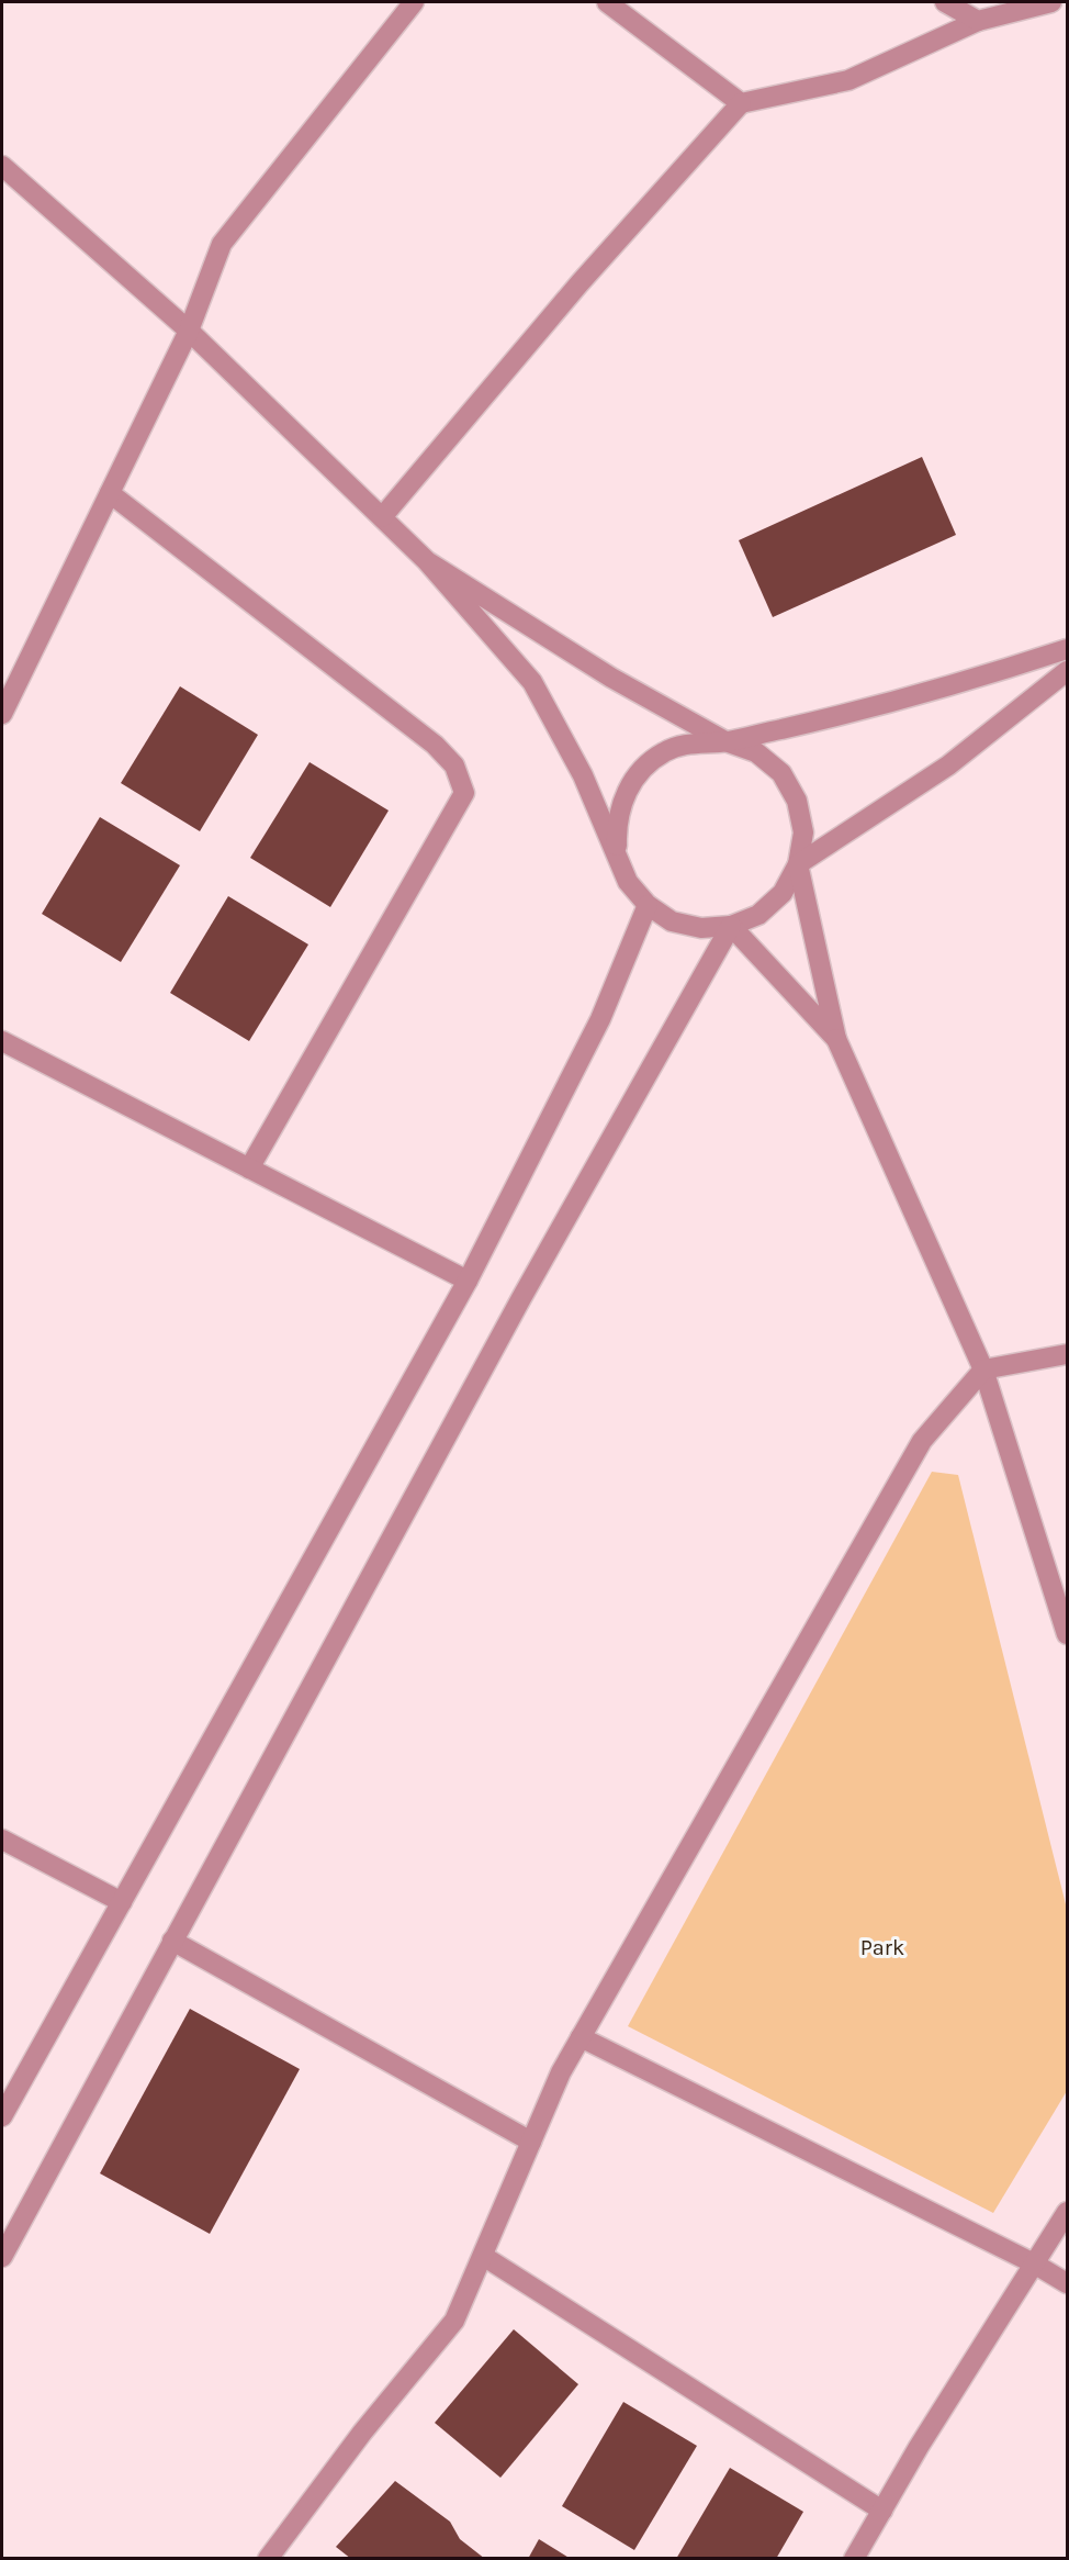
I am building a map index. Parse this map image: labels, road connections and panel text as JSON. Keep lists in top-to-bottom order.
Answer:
{
  "parks": ["Park"]
}
